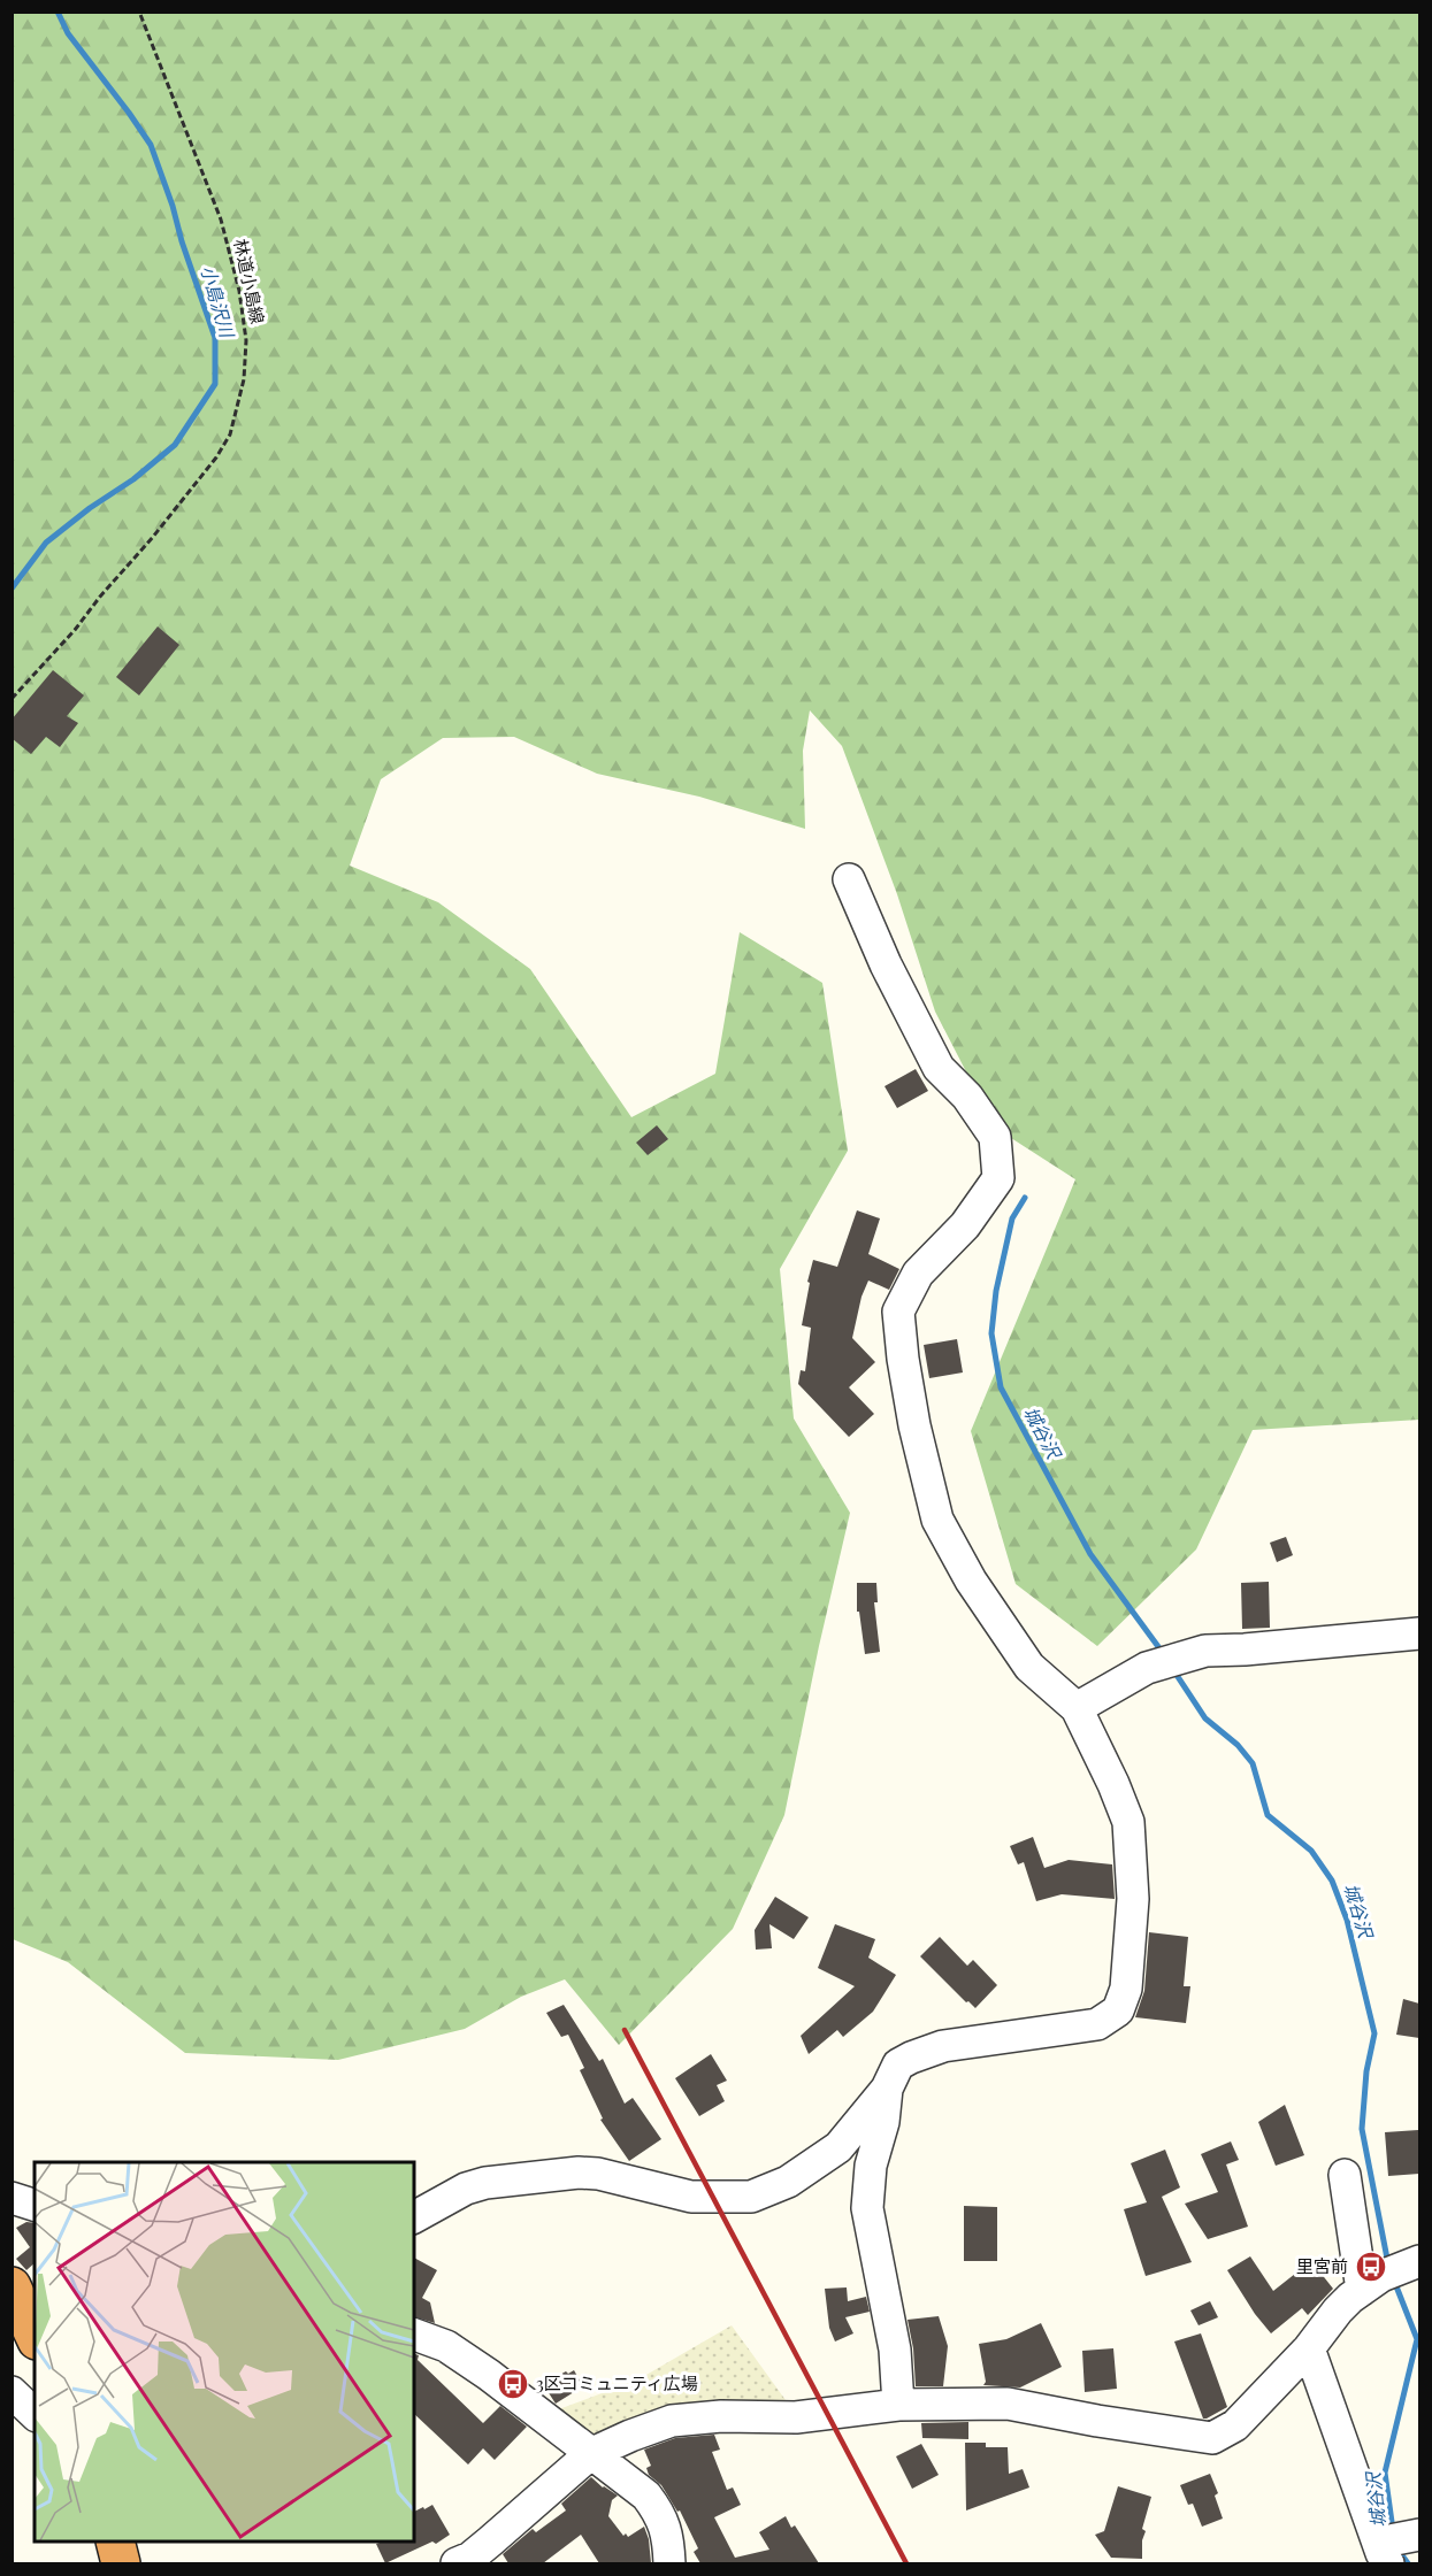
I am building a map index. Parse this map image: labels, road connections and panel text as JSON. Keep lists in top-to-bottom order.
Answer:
{
  "streets": {
    "path": ["林道小島線"]
  },
  "water": ["小島沢川", "城谷沢"],
  "places": {
    "bus stop": ["里宮前", "3区コミュニティ広場"]
  }
}
